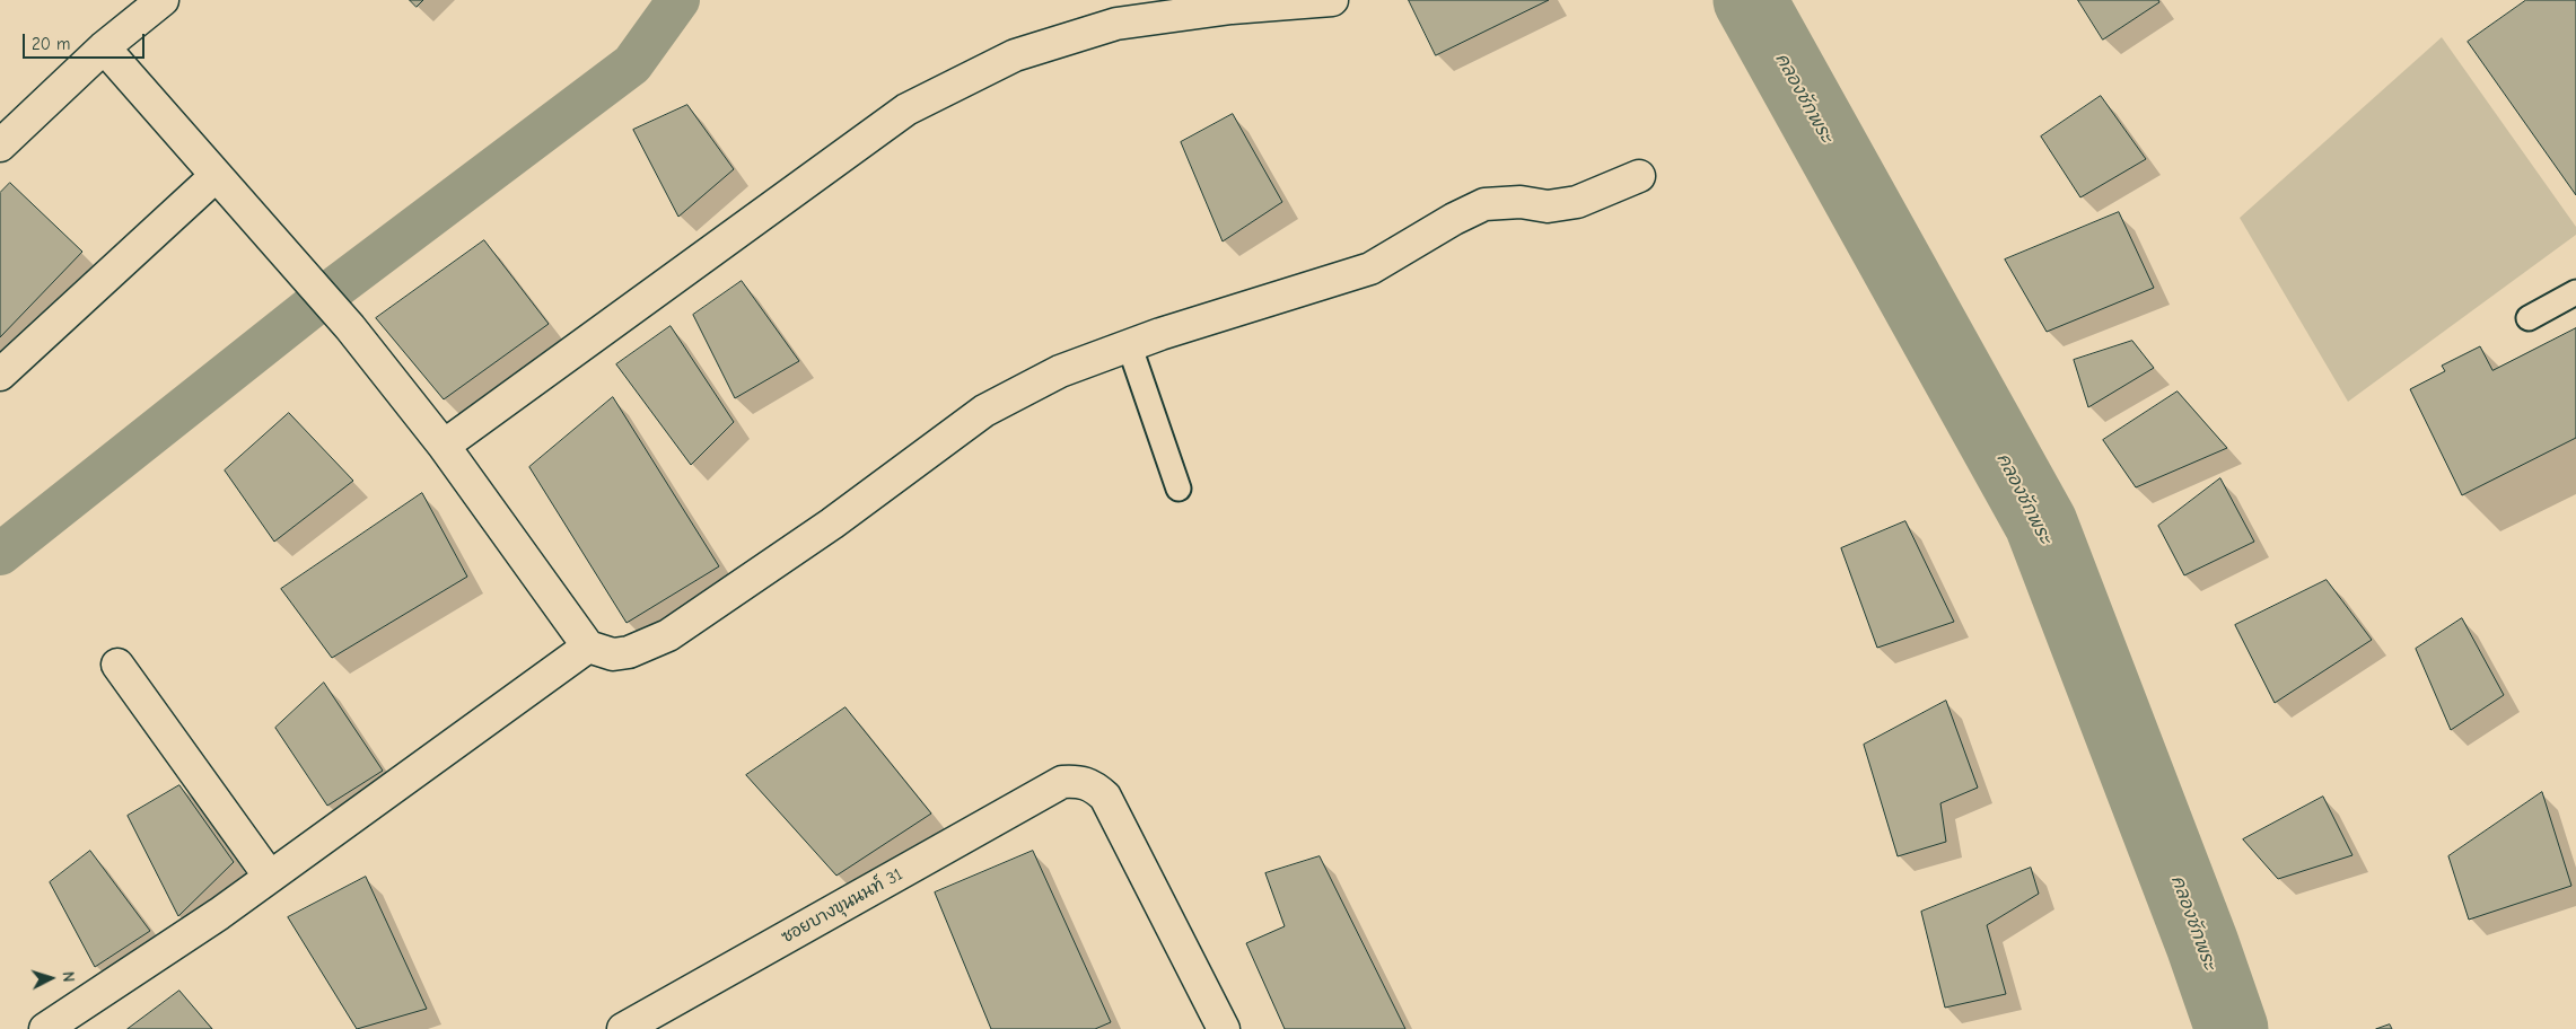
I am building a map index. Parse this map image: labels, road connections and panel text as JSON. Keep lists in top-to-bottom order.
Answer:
{
  "streets": {
    "street": ["ซอยบางขุนนนท์ 31"]
  },
  "water": ["คลองชักพระ"],
  "scale_bar": "20 m",
  "north": "right"
}
